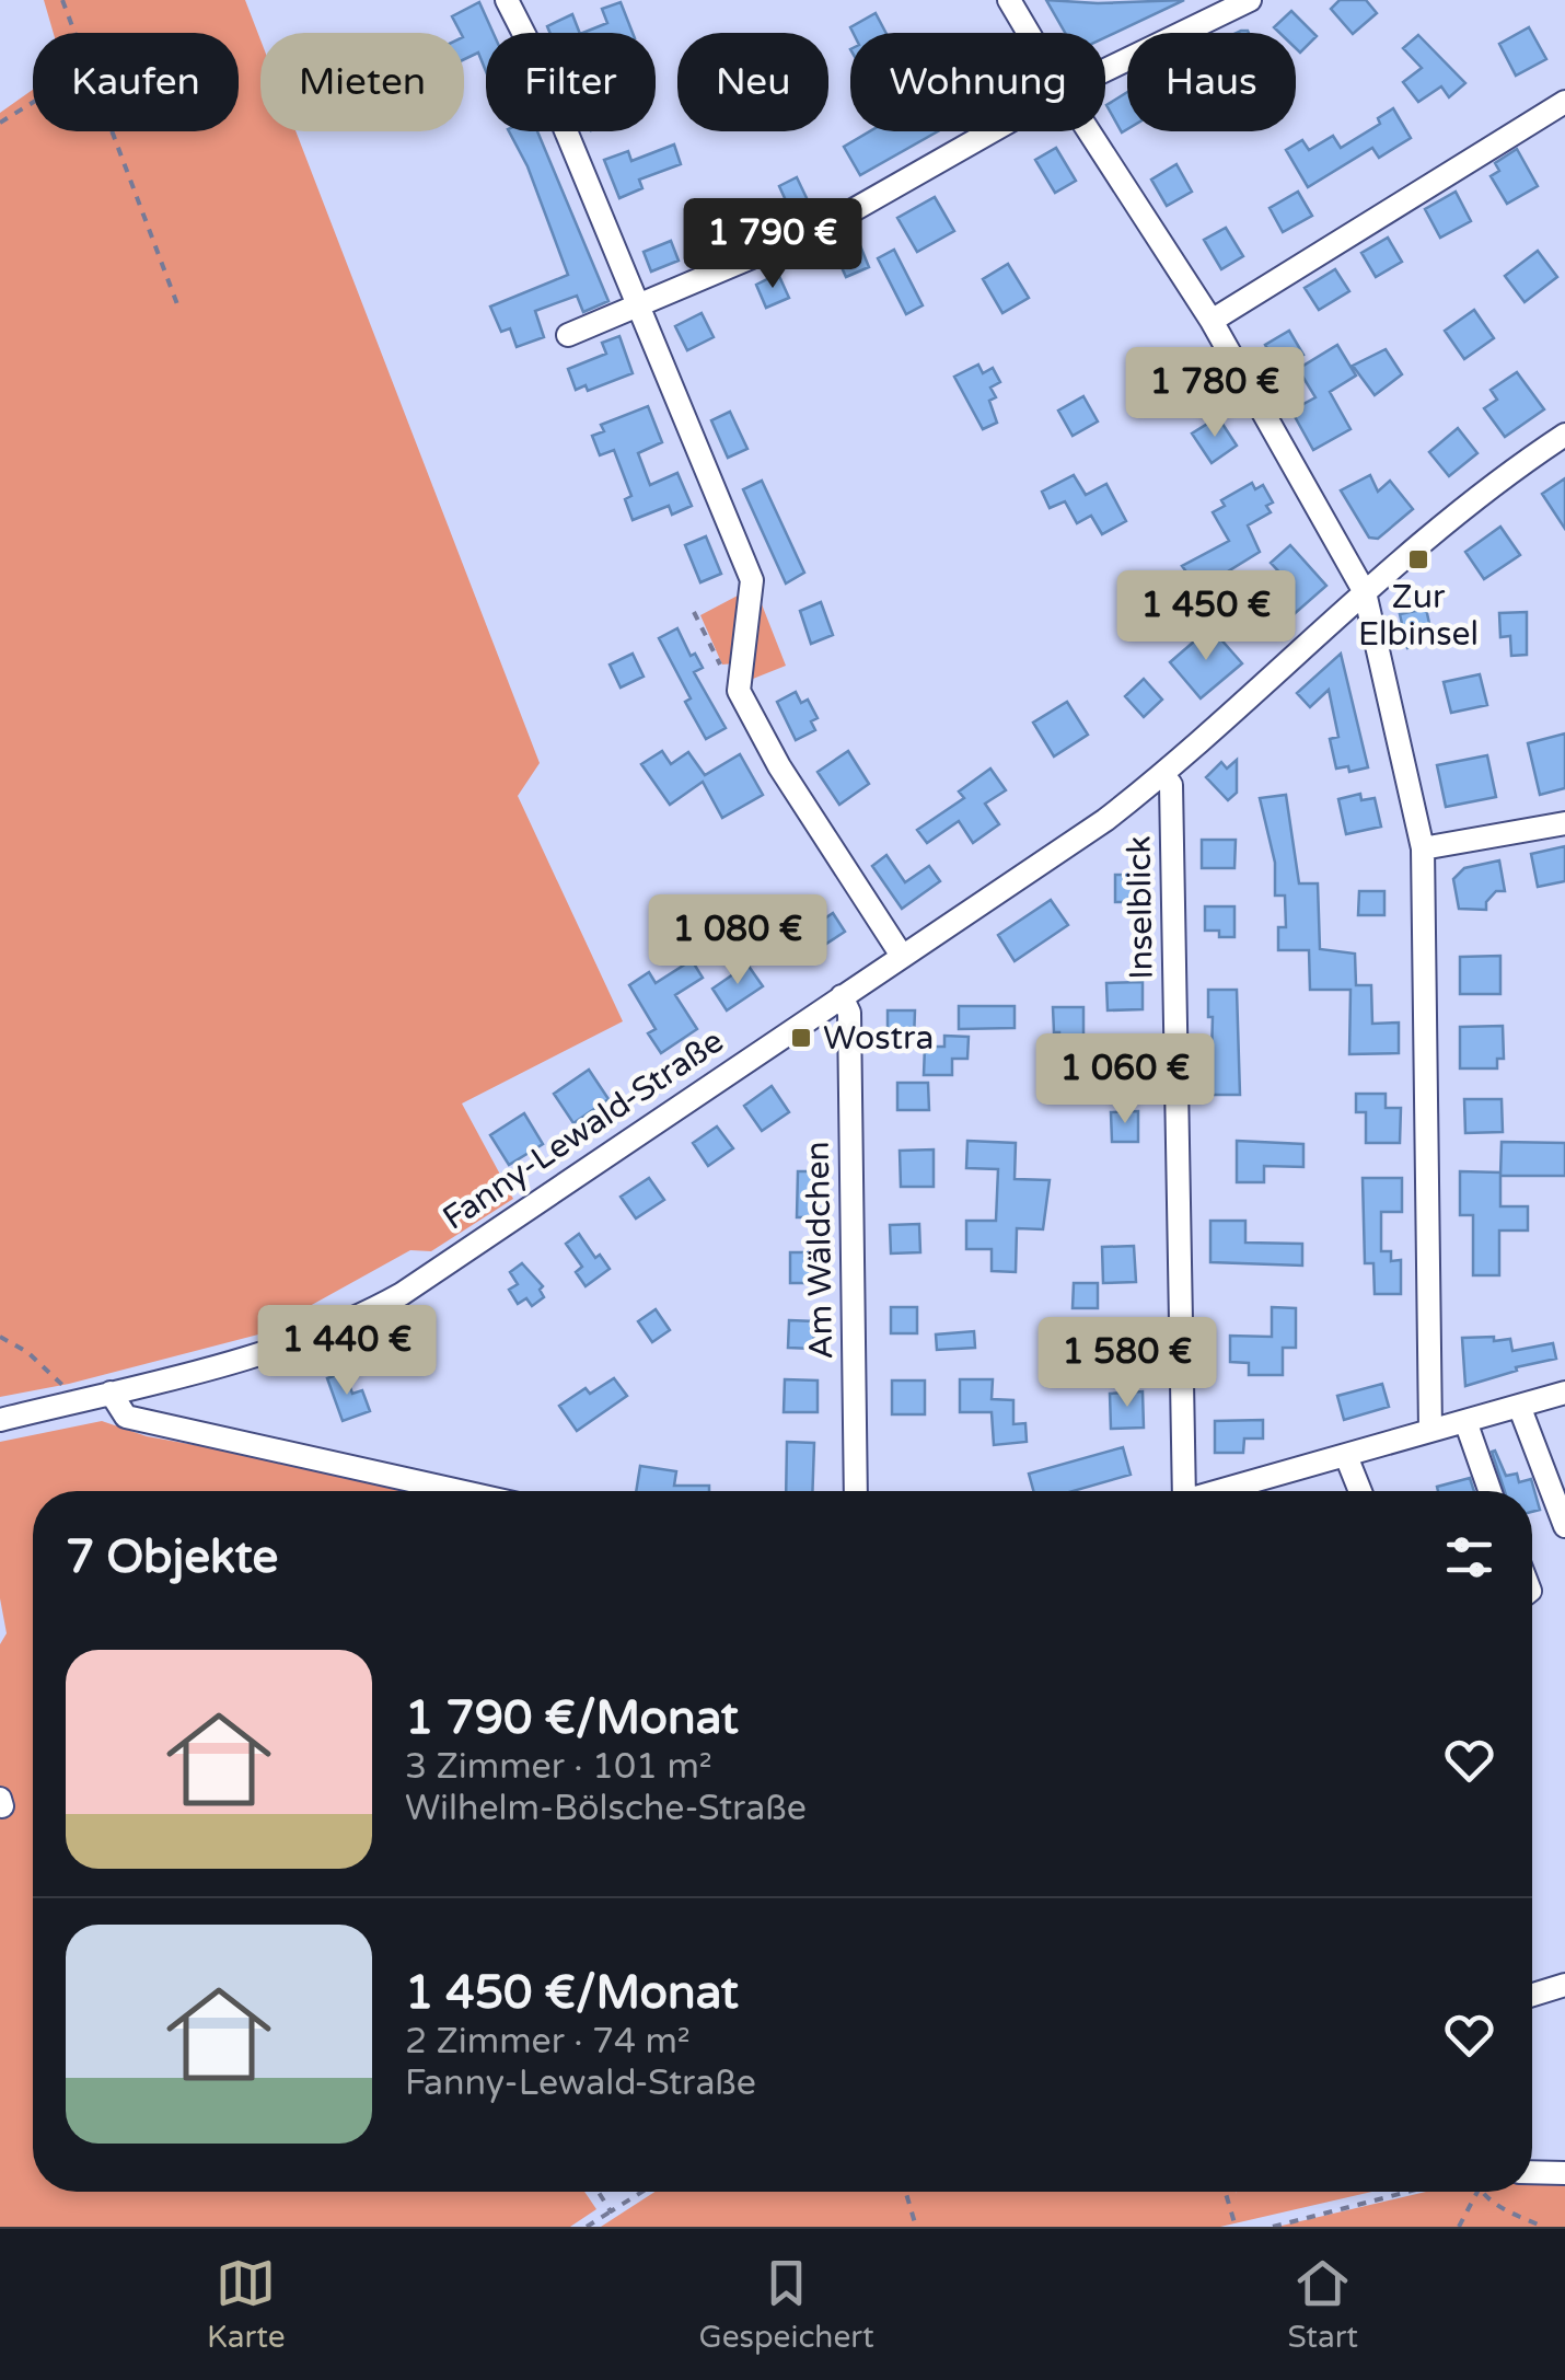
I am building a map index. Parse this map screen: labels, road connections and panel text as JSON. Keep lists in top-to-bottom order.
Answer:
{
  "streets": {
    "street": ["Inselblick", "Fanny-Lewald-Straße", "Am Wäldchen"]
  },
  "crossings": [
    ["Inselblick", "Fanny-Lewald-Straße"],
    ["Fanny-Lewald-Straße", "Am Wäldchen"]
  ],
  "places": {
    "transit": ["Zur Elbinsel", "Wostra"]
  },
  "page": {
    "chip": [
      "Kaufen",
      "Mieten",
      "Filter",
      "Neu",
      "Wohnung",
      "Haus"
    ],
    "price": [
      "1 790 €",
      "1 780 €",
      "1 450 €",
      "1 080 €",
      "1 060 €",
      "1 440 €",
      "1 580 €"
    ],
    "heading": "7 Objekte",
    "list": [
      {
        "name": "1 790 €/Monat",
        "note": "3 Zimmer · 101 m² · Wilhelm-Bölsche-Straße"
      },
      {
        "name": "1 450 €/Monat",
        "note": "2 Zimmer · 74 m² · Fanny-Lewald-Straße"
      }
    ],
    "tabs": ["Karte", "Gespeichert", "Start"]
  }
}
